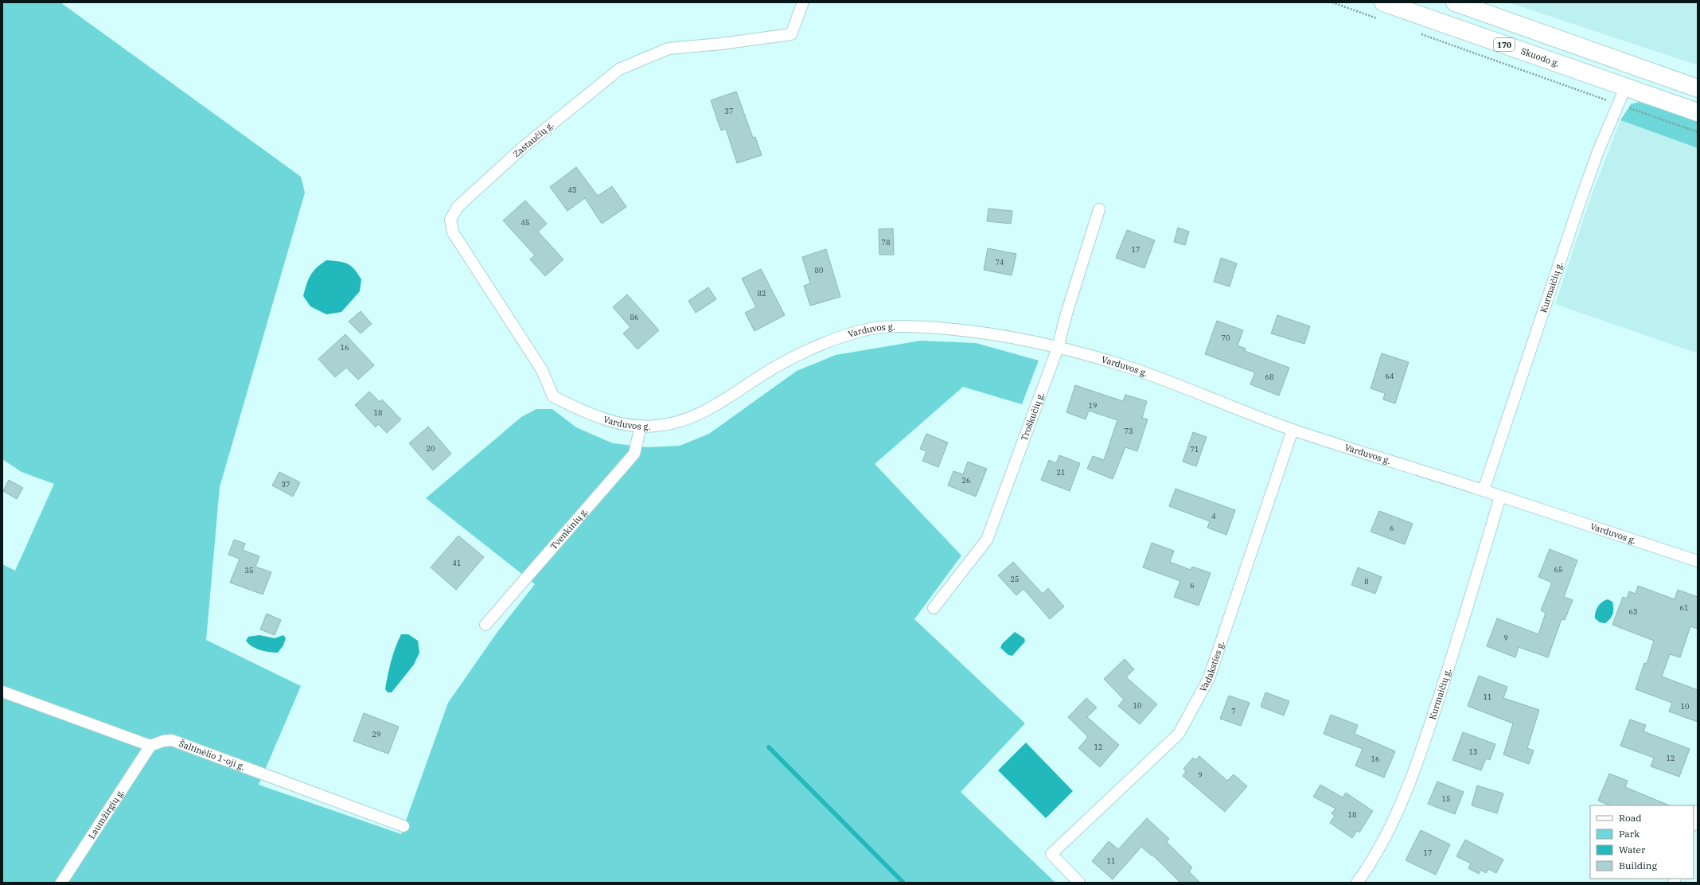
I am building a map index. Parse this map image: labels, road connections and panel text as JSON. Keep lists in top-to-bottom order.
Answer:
{
  "streets": {
    "main road": ["170", "Skuodo g."],
    "street": [
      "Zastaučių g.",
      "Kurmaičių g.",
      "Varduvos g.",
      "Troškučių g.",
      "Tvenkinių g.",
      "Vadaksties g.",
      "Šaltinėlio 1-oji g.",
      "Laumžirgių g."
    ]
  },
  "crossings": [
    ["Skuodo g.", "Kurmaičių g."],
    ["Zastaučių g.", "Varduvos g."],
    ["Kurmaičių g.", "Varduvos g."],
    ["Varduvos g.", "Troškučių g."],
    ["Varduvos g.", "Tvenkinių g."],
    ["Varduvos g.", "Vadaksties g."],
    ["Šaltinėlio 1-oji g.", "Laumžirgių g."]
  ],
  "house_numbers": [
    "37",
    "43",
    "45",
    "78",
    "17",
    "74",
    "80",
    "82",
    "86",
    "70",
    "16",
    "64",
    "68",
    "19",
    "18",
    "73",
    "20",
    "71",
    "21",
    "26",
    "37",
    "4",
    "6",
    "41",
    "65",
    "35",
    "25",
    "8",
    "6",
    "61",
    "63",
    "9",
    "11",
    "10",
    "10",
    "7",
    "29",
    "12",
    "13",
    "12",
    "16",
    "9",
    "15",
    "18",
    "17",
    "11"
  ],
  "legend": [
    "Road",
    "Park",
    "Water",
    "Building"
  ]
}
